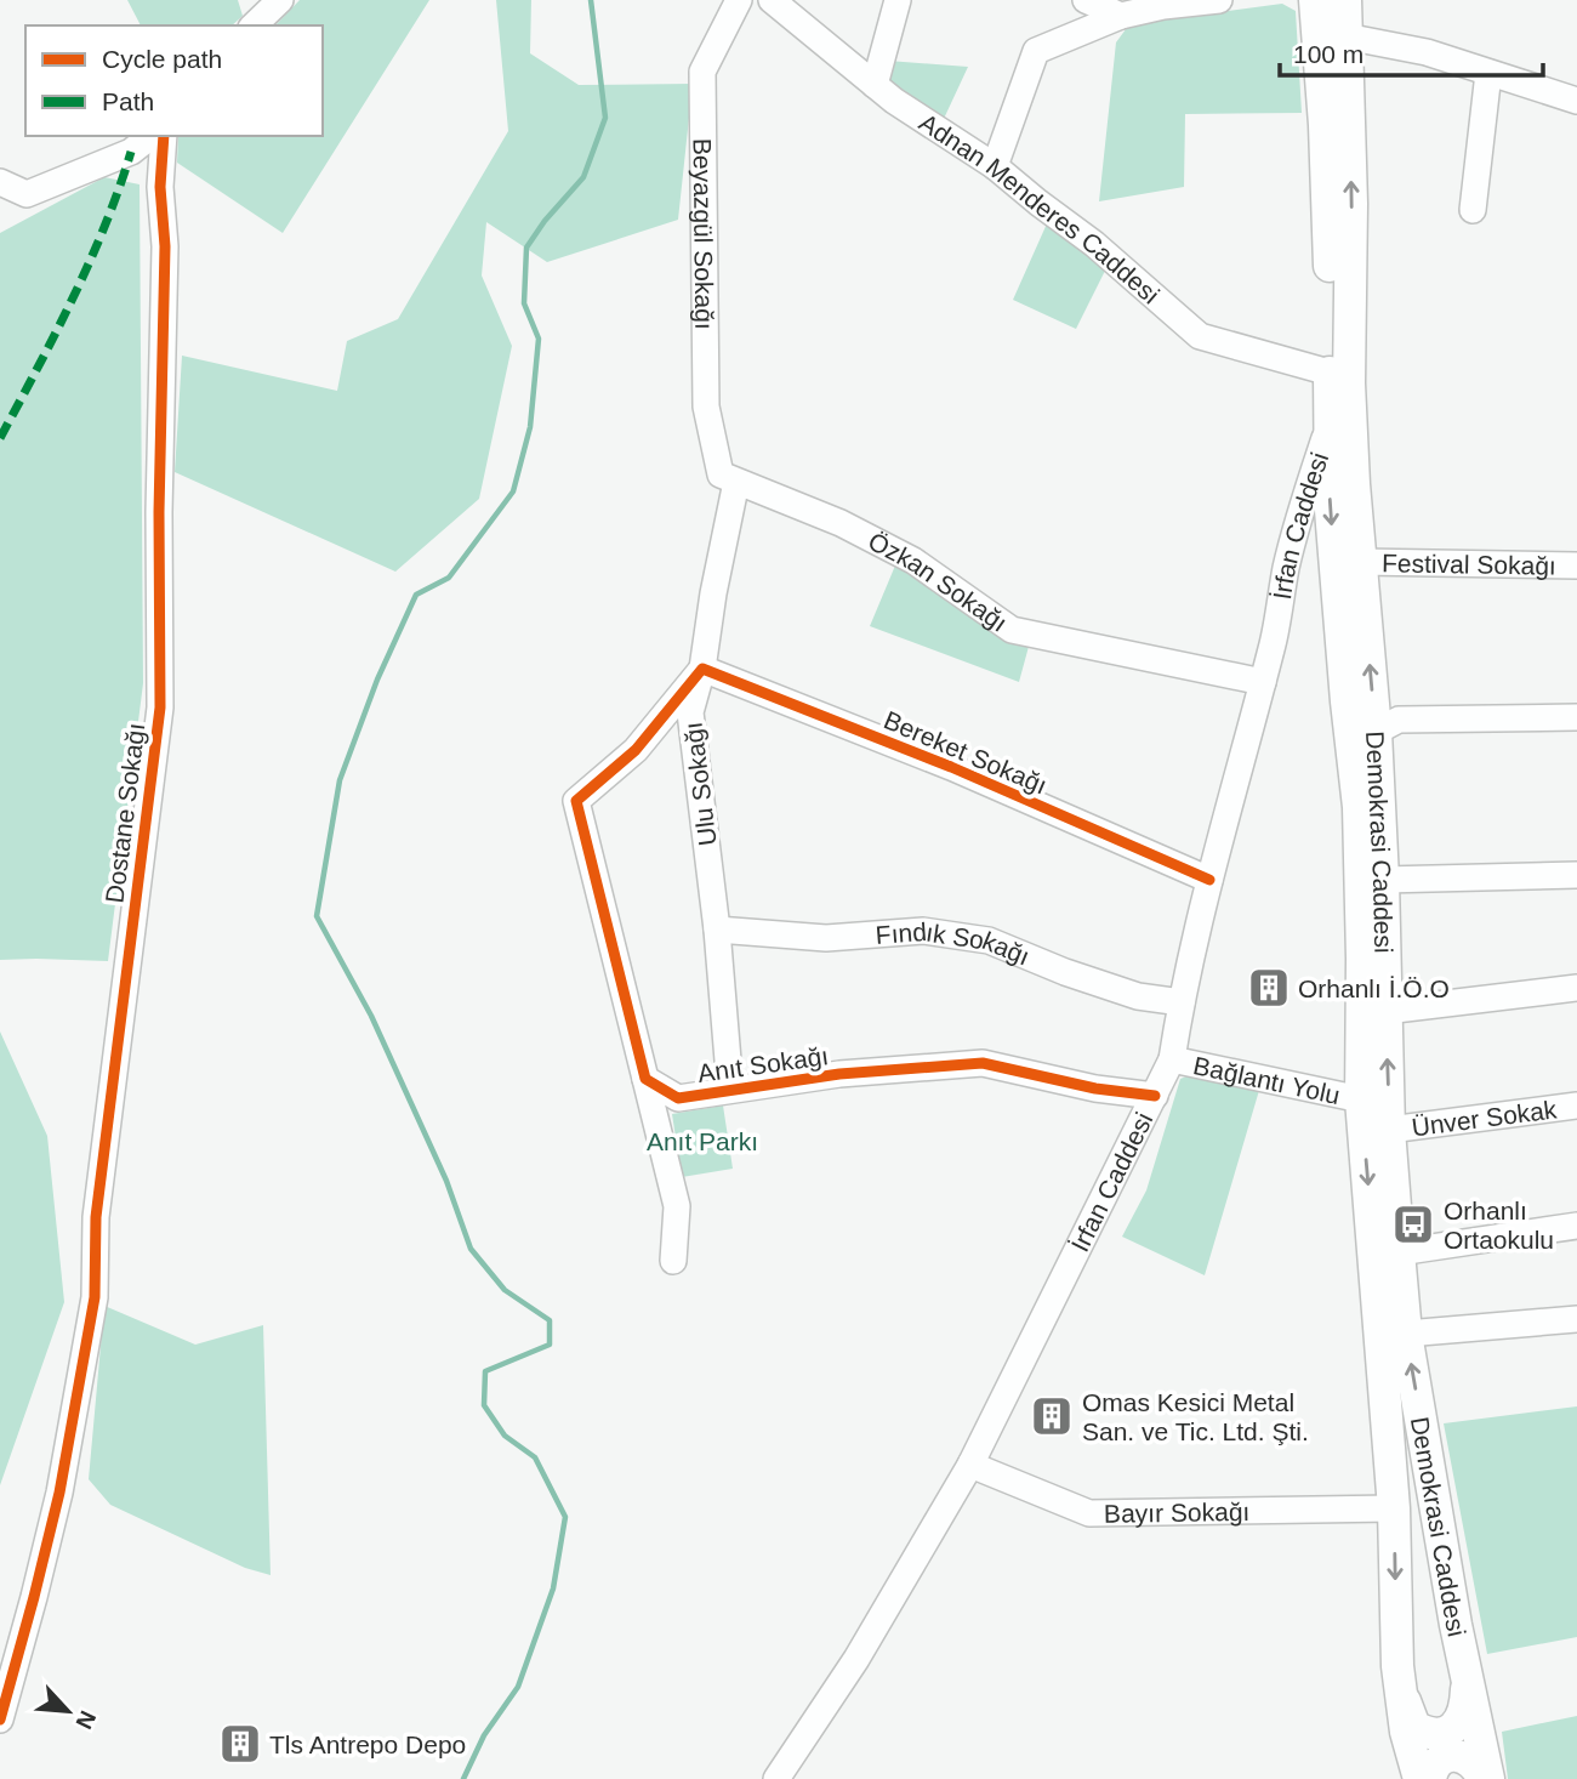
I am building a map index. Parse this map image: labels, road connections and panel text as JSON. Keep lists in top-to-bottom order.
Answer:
{
  "streets": {
    "main road": ["Demokrasi Caddesi"],
    "street": [
      "Adnan Menderes Caddesi",
      "Beyazgül Sokağı",
      "İrfan Caddesi",
      "Festival Sokağı",
      "Özkan Sokağı",
      "Bereket Sokağı",
      "Ulu Sokağı",
      "Dostane Sokağı",
      "Fındık Sokağı",
      "Anıt Sokağı",
      "Bağlantı Yolu",
      "Ünver Sokak",
      "Bayır Sokağı"
    ]
  },
  "crossings": [
    ["Adnan Menderes Caddesi", "Demokrasi Caddesi"],
    ["Beyazgül Sokağı", "Özkan Sokağı"],
    ["Beyazgül Sokağı", "Ulu Sokağı"],
    ["İrfan Caddesi", "Özkan Sokağı"],
    ["İrfan Caddesi", "Bereket Sokağı"],
    ["İrfan Caddesi", "Demokrasi Caddesi"],
    ["İrfan Caddesi", "Fındık Sokağı"],
    ["İrfan Caddesi", "Anıt Sokağı"],
    ["İrfan Caddesi", "Bağlantı Yolu"],
    ["İrfan Caddesi", "Bayır Sokağı"],
    ["Festival Sokağı", "Demokrasi Caddesi"],
    ["Özkan Sokağı", "Ulu Sokağı"],
    ["Bereket Sokağı", "Ulu Sokağı"],
    ["Ulu Sokağı", "Fındık Sokağı"],
    ["Ulu Sokağı", "Anıt Sokağı"],
    ["Demokrasi Caddesi", "Bağlantı Yolu"],
    ["Demokrasi Caddesi", "Ünver Sokak"],
    ["Demokrasi Caddesi", "Bayır Sokağı"]
  ],
  "parks": ["Anıt Parkı"],
  "places": {
    "building": ["Orhanlı İ.Ö.O", "Omas Kesici Metal San. ve Tic. Ltd. Şti.", "Tls Antrepo Depo"],
    "bus stop": ["Orhanlı Ortaokulu"]
  },
  "legend": ["Cycle path", "Path"],
  "scale_bar": "100 m",
  "north": "bottom right"
}
